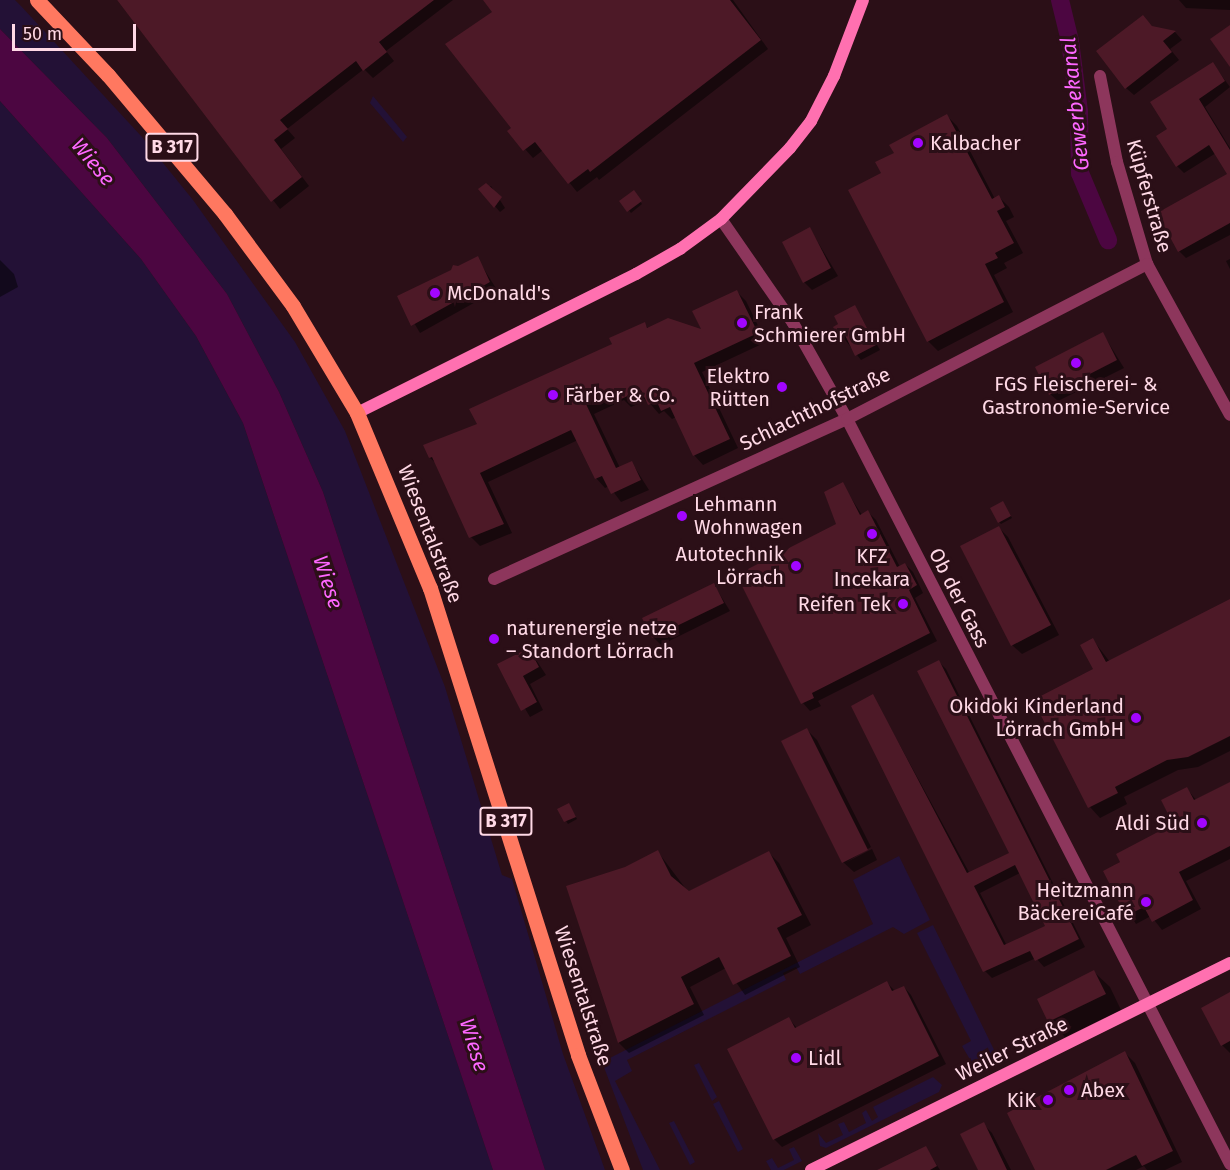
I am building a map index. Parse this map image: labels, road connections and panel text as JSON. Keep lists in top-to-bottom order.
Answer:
{
  "streets": {
    "main road": ["B 317", "Wiesentalstraße"],
    "street": [
      "Küpferstraße",
      "Schlachthofstraße",
      "Ob der Gass",
      "Weiler Straße"
    ]
  },
  "crossings": [
    ["Küpferstraße", "Schlachthofstraße"],
    ["Schlachthofstraße", "Ob der Gass"],
    ["Ob der Gass", "Weiler Straße"]
  ],
  "water": ["Gewerbekanal", "Wiese"],
  "places": [
    "Kalbacher",
    "McDonald's",
    "Frank Schmierer GmbH",
    "FGS Fleischerei- & Gastronomie-Service",
    "Elektro Rütten",
    "Färber & Co.",
    "Lehmann Wohnwagen",
    "KFZ Incekara",
    "Autotechnik Lörrach",
    "Reifen Tek",
    "naturenergie netze – Standort Lörrach",
    "Okidoki Kinderland Lörrach GmbH",
    "Aldi Süd",
    "Heitzmann BäckereiCafé",
    "Lidl",
    "Abex",
    "KiK"
  ],
  "scale_bar": "50 m"
}
